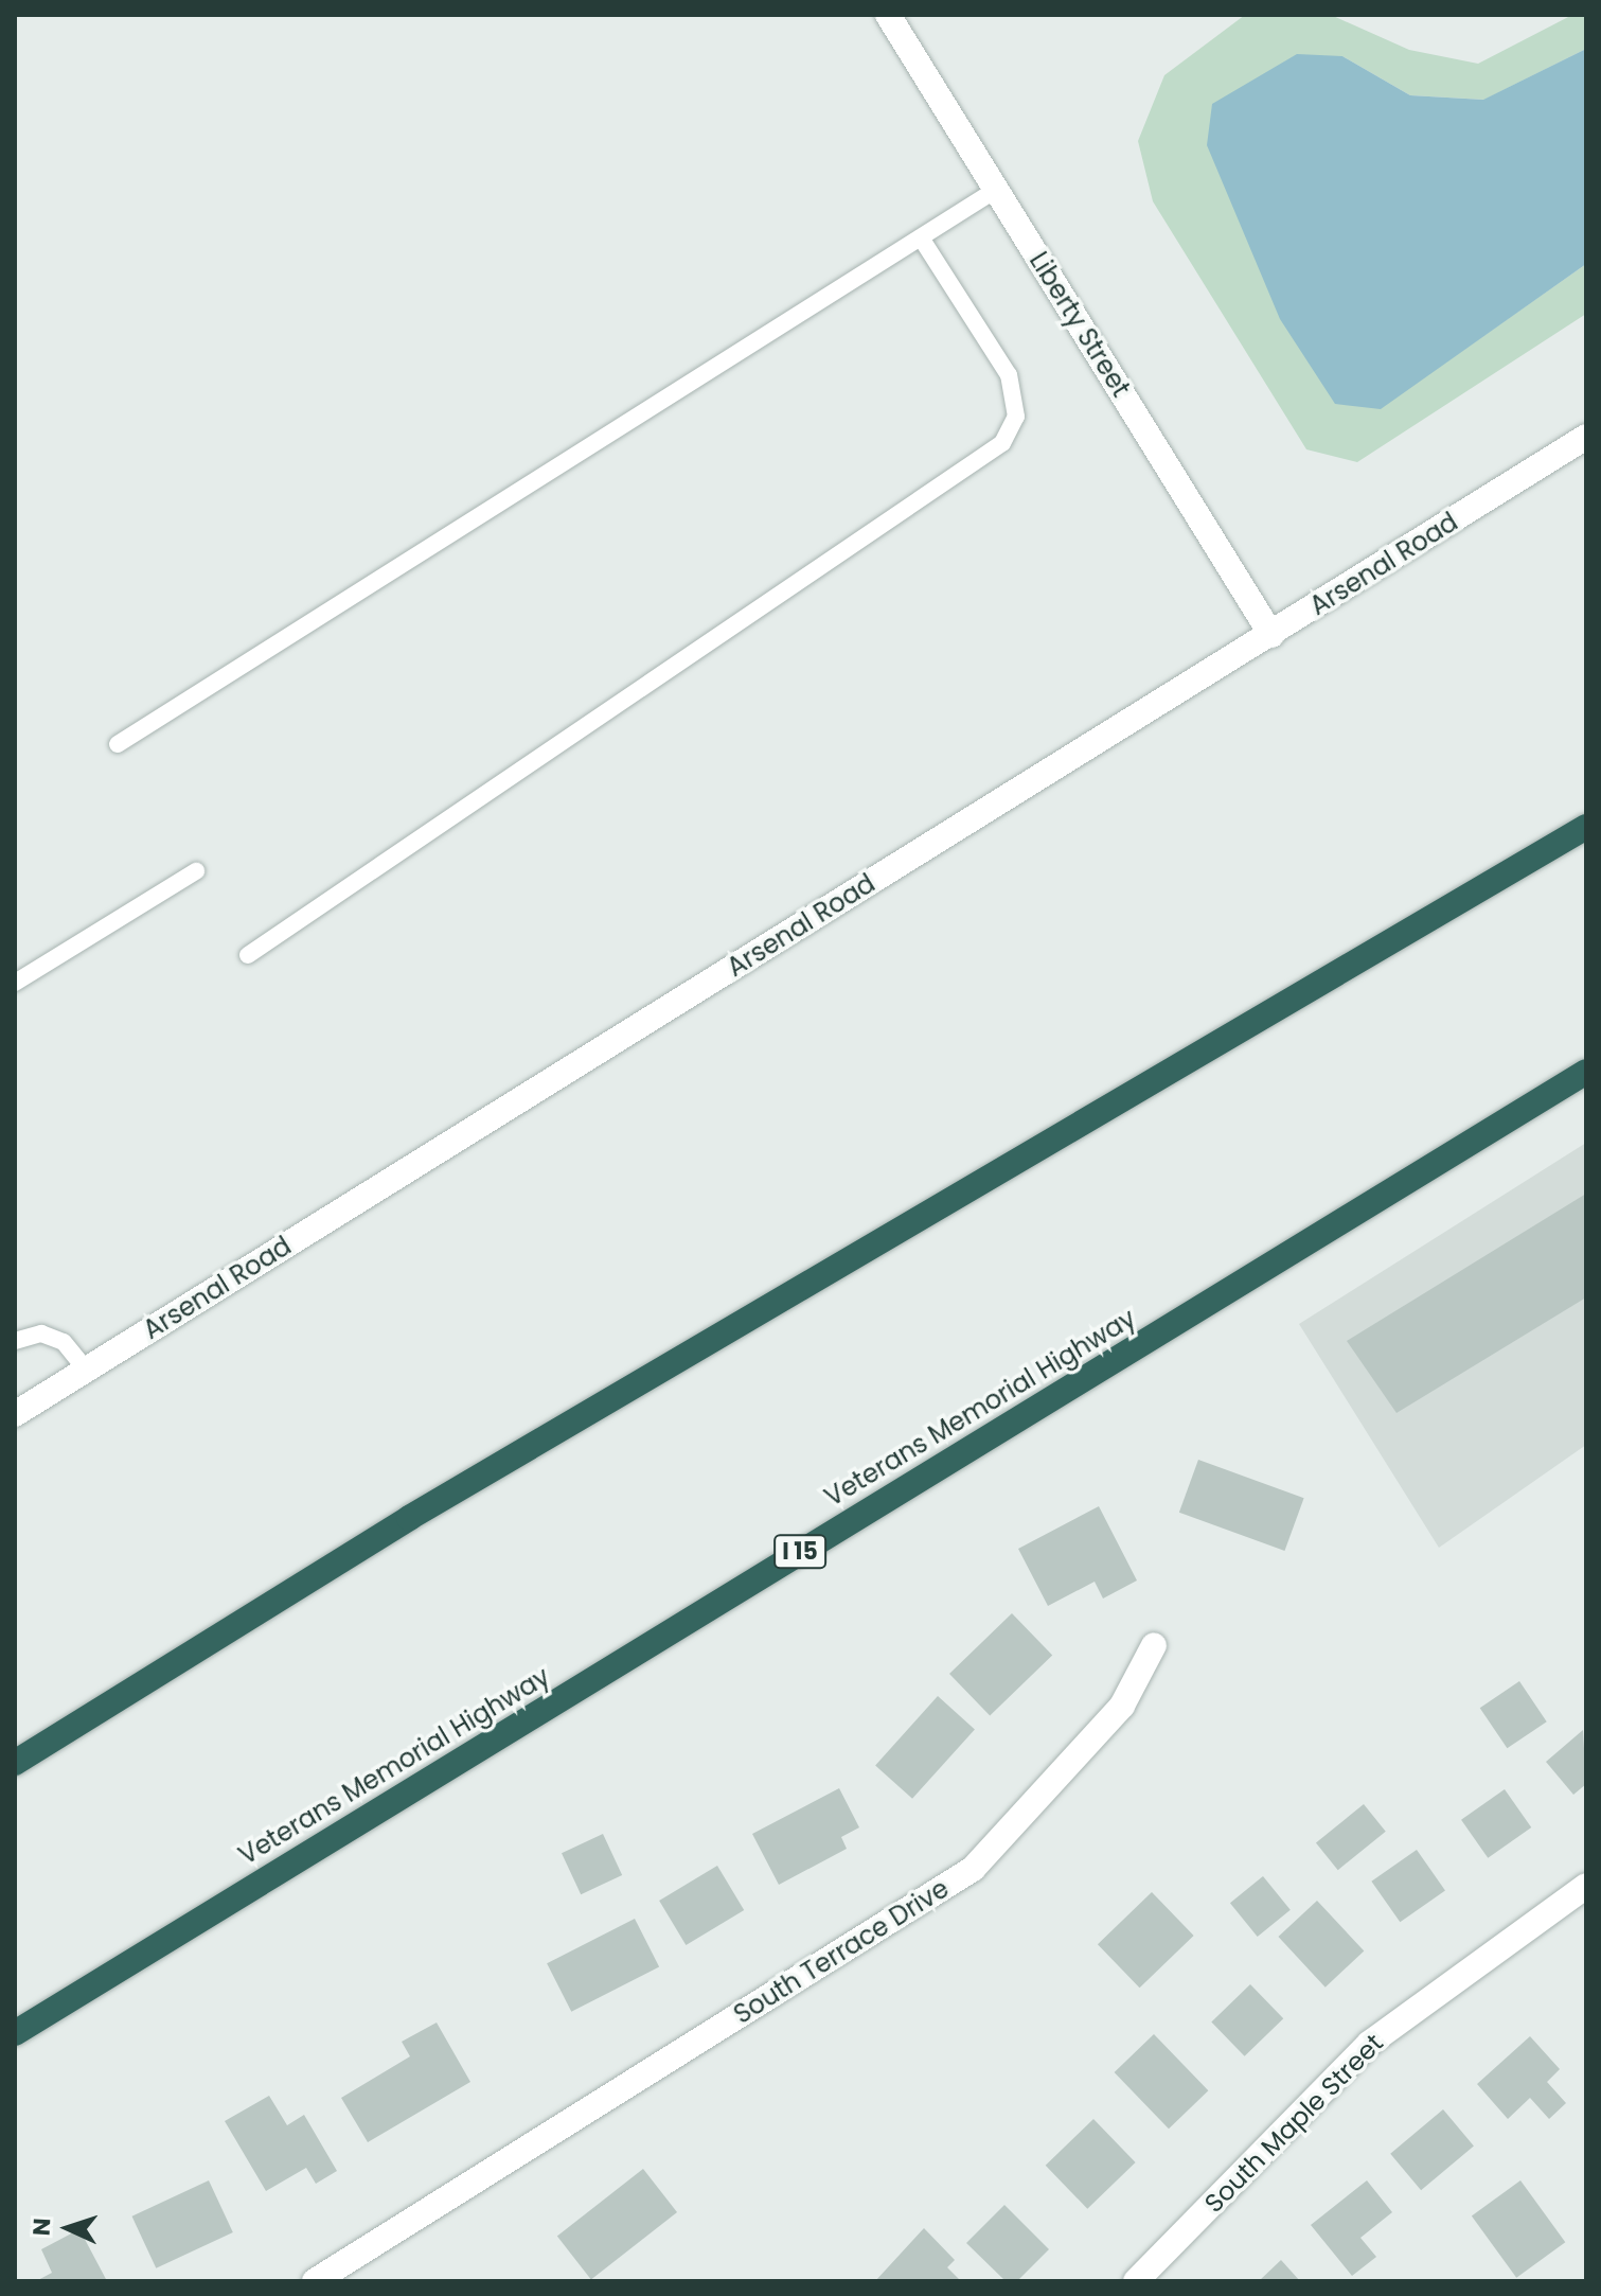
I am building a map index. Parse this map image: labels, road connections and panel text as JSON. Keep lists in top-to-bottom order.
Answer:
{
  "streets": {
    "highway": ["Veterans Memorial Highway", "I 15"],
    "street": [
      "Liberty Street",
      "Arsenal Road",
      "South Terrace Drive",
      "South Maple Street"
    ]
  },
  "crossings": [
    ["Liberty Street", "Arsenal Road"]
  ],
  "north": "left"
}
